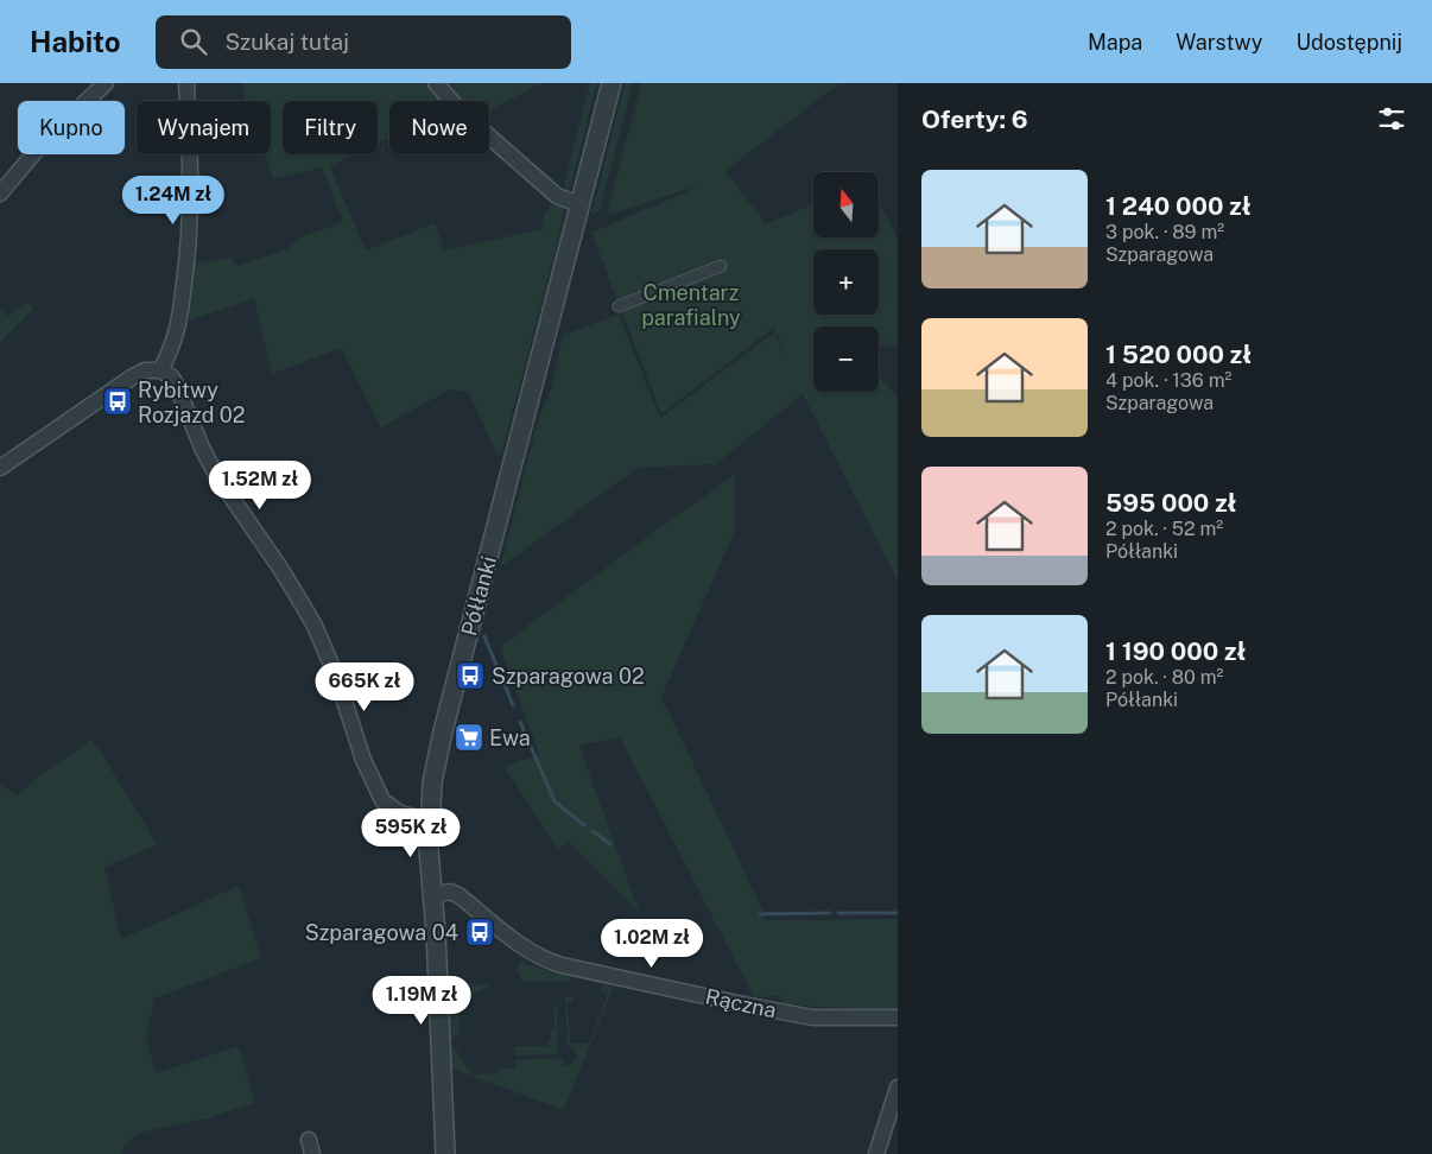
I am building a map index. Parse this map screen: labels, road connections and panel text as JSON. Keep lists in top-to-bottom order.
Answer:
{
  "streets": {
    "street": ["Półłanki", "Rączna"]
  },
  "crossings": [
    ["Półłanki", "Rączna"]
  ],
  "parks": ["Cmentarz parafialny"],
  "places": {
    "bus stop": ["Rybitwy Rozjazd 02", "Szparagowa 02", "Szparagowa 04"],
    "supermarket": ["Ewa"]
  },
  "north": "top",
  "page": {
    "header": "Habito",
    "search": "Szukaj tutaj",
    "nav": ["Mapa", "Warstwy", "Udostępnij"],
    "heading": "Oferty: 6",
    "chip": [
      "Kupno",
      "Wynajem",
      "Filtry",
      "Nowe"
    ],
    "list": [
      {
        "name": "1 240 000 zł",
        "note": "3 pok. · 89 m² · Szparagowa"
      },
      {
        "name": "1 520 000 zł",
        "note": "4 pok. · 136 m² · Szparagowa"
      },
      {
        "name": "595 000 zł",
        "note": "2 pok. · 52 m² · Półłanki"
      },
      {
        "name": "1 190 000 zł",
        "note": "2 pok. · 80 m² · Półłanki"
      }
    ],
    "map_buttons": ["+", "−"],
    "price": [
      "1.24M zł",
      "1.52M zł",
      "665K zł",
      "595K zł",
      "1.02M zł",
      "1.19M zł"
    ]
  }
}
